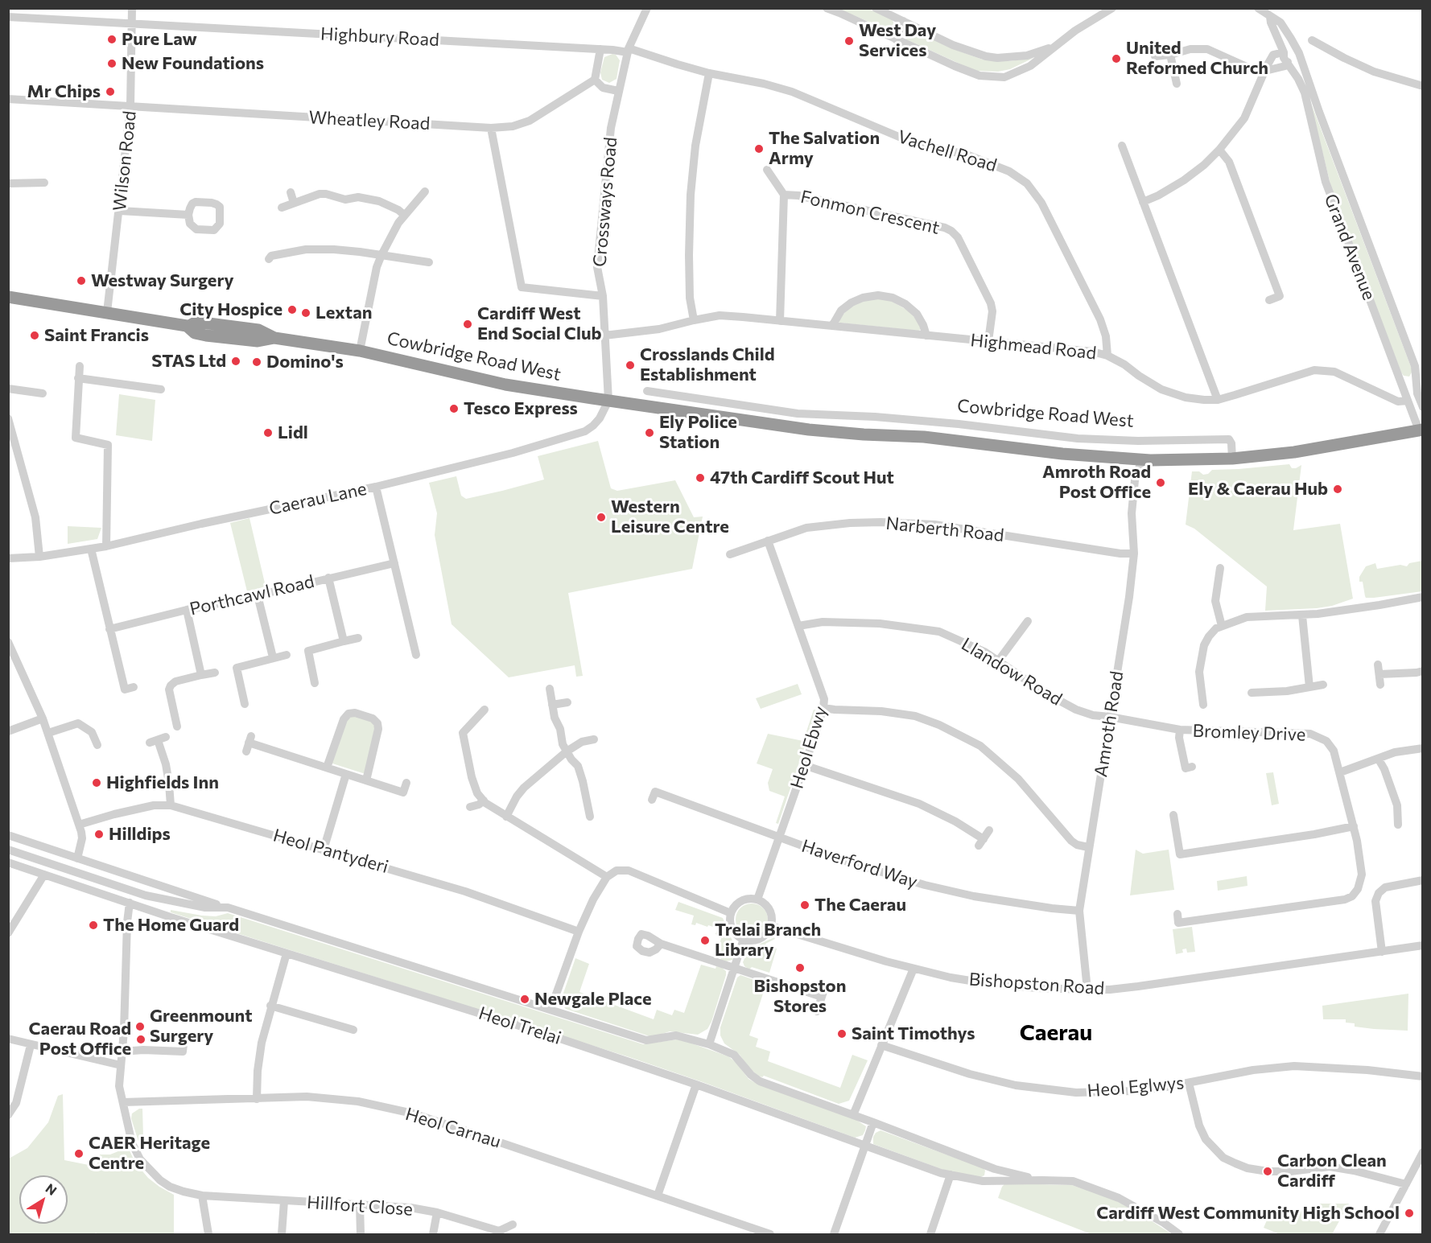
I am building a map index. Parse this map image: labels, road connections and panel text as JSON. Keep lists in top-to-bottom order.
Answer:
{
  "streets": {
    "highway": ["Cowbridge Road West"],
    "street": [
      "Highbury Road",
      "Wheatley Road",
      "Vachell Road",
      "Wilson Road",
      "Crossways Road",
      "Fonmon Crescent",
      "Grand Avenue",
      "Highmead Road",
      "Caerau Lane",
      "Narberth Road",
      "Porthcawl Road",
      "Llandow Road",
      "Amroth Road",
      "Bromley Drive",
      "Heol Ebwy",
      "Heol Pantyderi",
      "Haverford Way",
      "Bishopston Road",
      "Heol Trelai",
      "Heol Eglwys",
      "Heol Carnau",
      "Hillfort Close"
    ]
  },
  "crossings": [
    ["Highbury Road", "Vachell Road"],
    ["Highbury Road", "Wilson Road"],
    ["Highbury Road", "Crossways Road"],
    ["Wheatley Road", "Wilson Road"],
    ["Vachell Road", "Crossways Road"],
    ["Vachell Road", "Highmead Road"],
    ["Wilson Road", "Cowbridge Road West"],
    ["Crossways Road", "Highmead Road"],
    ["Crossways Road", "Cowbridge Road West"],
    ["Crossways Road", "Caerau Lane"],
    ["Fonmon Crescent", "Highmead Road"],
    ["Grand Avenue", "Highmead Road"],
    ["Grand Avenue", "Cowbridge Road West"],
    ["Cowbridge Road West", "Caerau Lane"],
    ["Cowbridge Road West", "Amroth Road"],
    ["Narberth Road", "Amroth Road"],
    ["Narberth Road", "Heol Ebwy"],
    ["Llandow Road", "Amroth Road"],
    ["Llandow Road", "Bromley Drive"],
    ["Llandow Road", "Heol Ebwy"],
    ["Amroth Road", "Bromley Drive"],
    ["Amroth Road", "Haverford Way"],
    ["Amroth Road", "Bishopston Road"],
    ["Heol Ebwy", "Haverford Way"],
    ["Heol Ebwy", "Bishopston Road"],
    ["Heol Trelai", "Hillfort Close"],
    ["Heol Carnau", "Hillfort Close"]
  ],
  "districts": ["Caerau"],
  "places": [
    "Pure Law",
    "West Day Services",
    "United Reformed Church",
    "New Foundations",
    "Mr Chips",
    "The Salvation Army",
    "Westway Surgery",
    "City Hospice",
    "Lextan",
    "Cardiff West End Social Club",
    "Saint Francis",
    "STAS Ltd",
    "Domino's",
    "Crosslands Child Establishment",
    "Tesco Express",
    "Lidl",
    "Ely Police Station",
    "47th Cardiff Scout Hut",
    "Amroth Road Post Office",
    "Ely & Caerau Hub",
    "Western Leisure Centre",
    "Highfields Inn",
    "Hilldips",
    "The Caerau",
    "The Home Guard",
    "Trelai Branch Library",
    "Bishopston Stores",
    "Newgale Place",
    "Greenmount Surgery",
    "Saint Timothys",
    "Caerau Road Post Office",
    "CAER Heritage Centre",
    "Carbon Clean Cardiff",
    "Cardiff West Community High School"
  ],
  "north": "top right"
}
